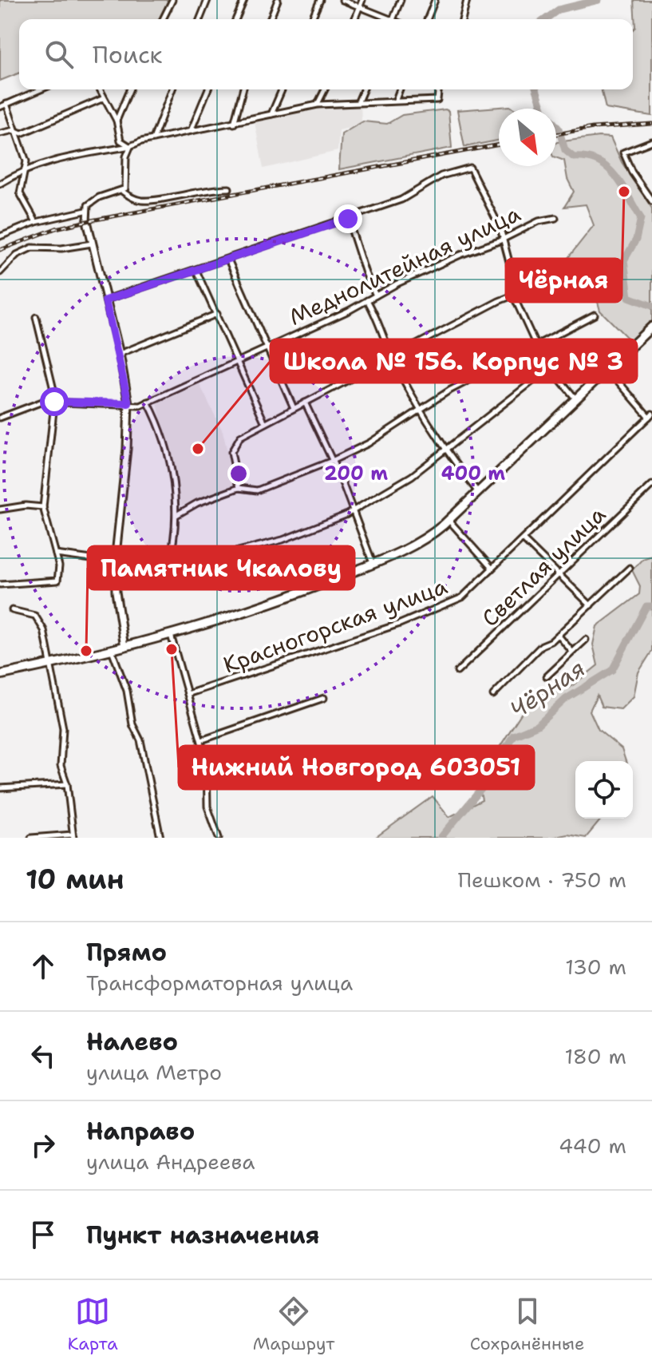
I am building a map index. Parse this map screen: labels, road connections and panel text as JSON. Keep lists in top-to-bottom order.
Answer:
{
  "streets": {
    "street": ["Меднолитейная улица", "Светлая улица", "Красногорская улица"]
  },
  "water": ["Чёрная"],
  "places": [
    "Чёрная",
    "Школа № 156. Корпус № 3",
    "Нижний Новгород 603051",
    "Памятник Чкалову"
  ],
  "north": "bottom right",
  "page": {
    "search": "Поиск",
    "heading": ["10 мин", "Пешком · 750 m"],
    "list": [
      ["Прямо", "Трансформаторная улица", "130 m"],
      ["Налево", "улица Метро", "180 m"],
      ["Направо", "улица Андреева", "440 m"],
      "Пункт назначения"
    ],
    "nav": ["Карта", "Маршрут", "Сохранённые"]
  },
  "rings": ["200 m", "400 m"]
}
